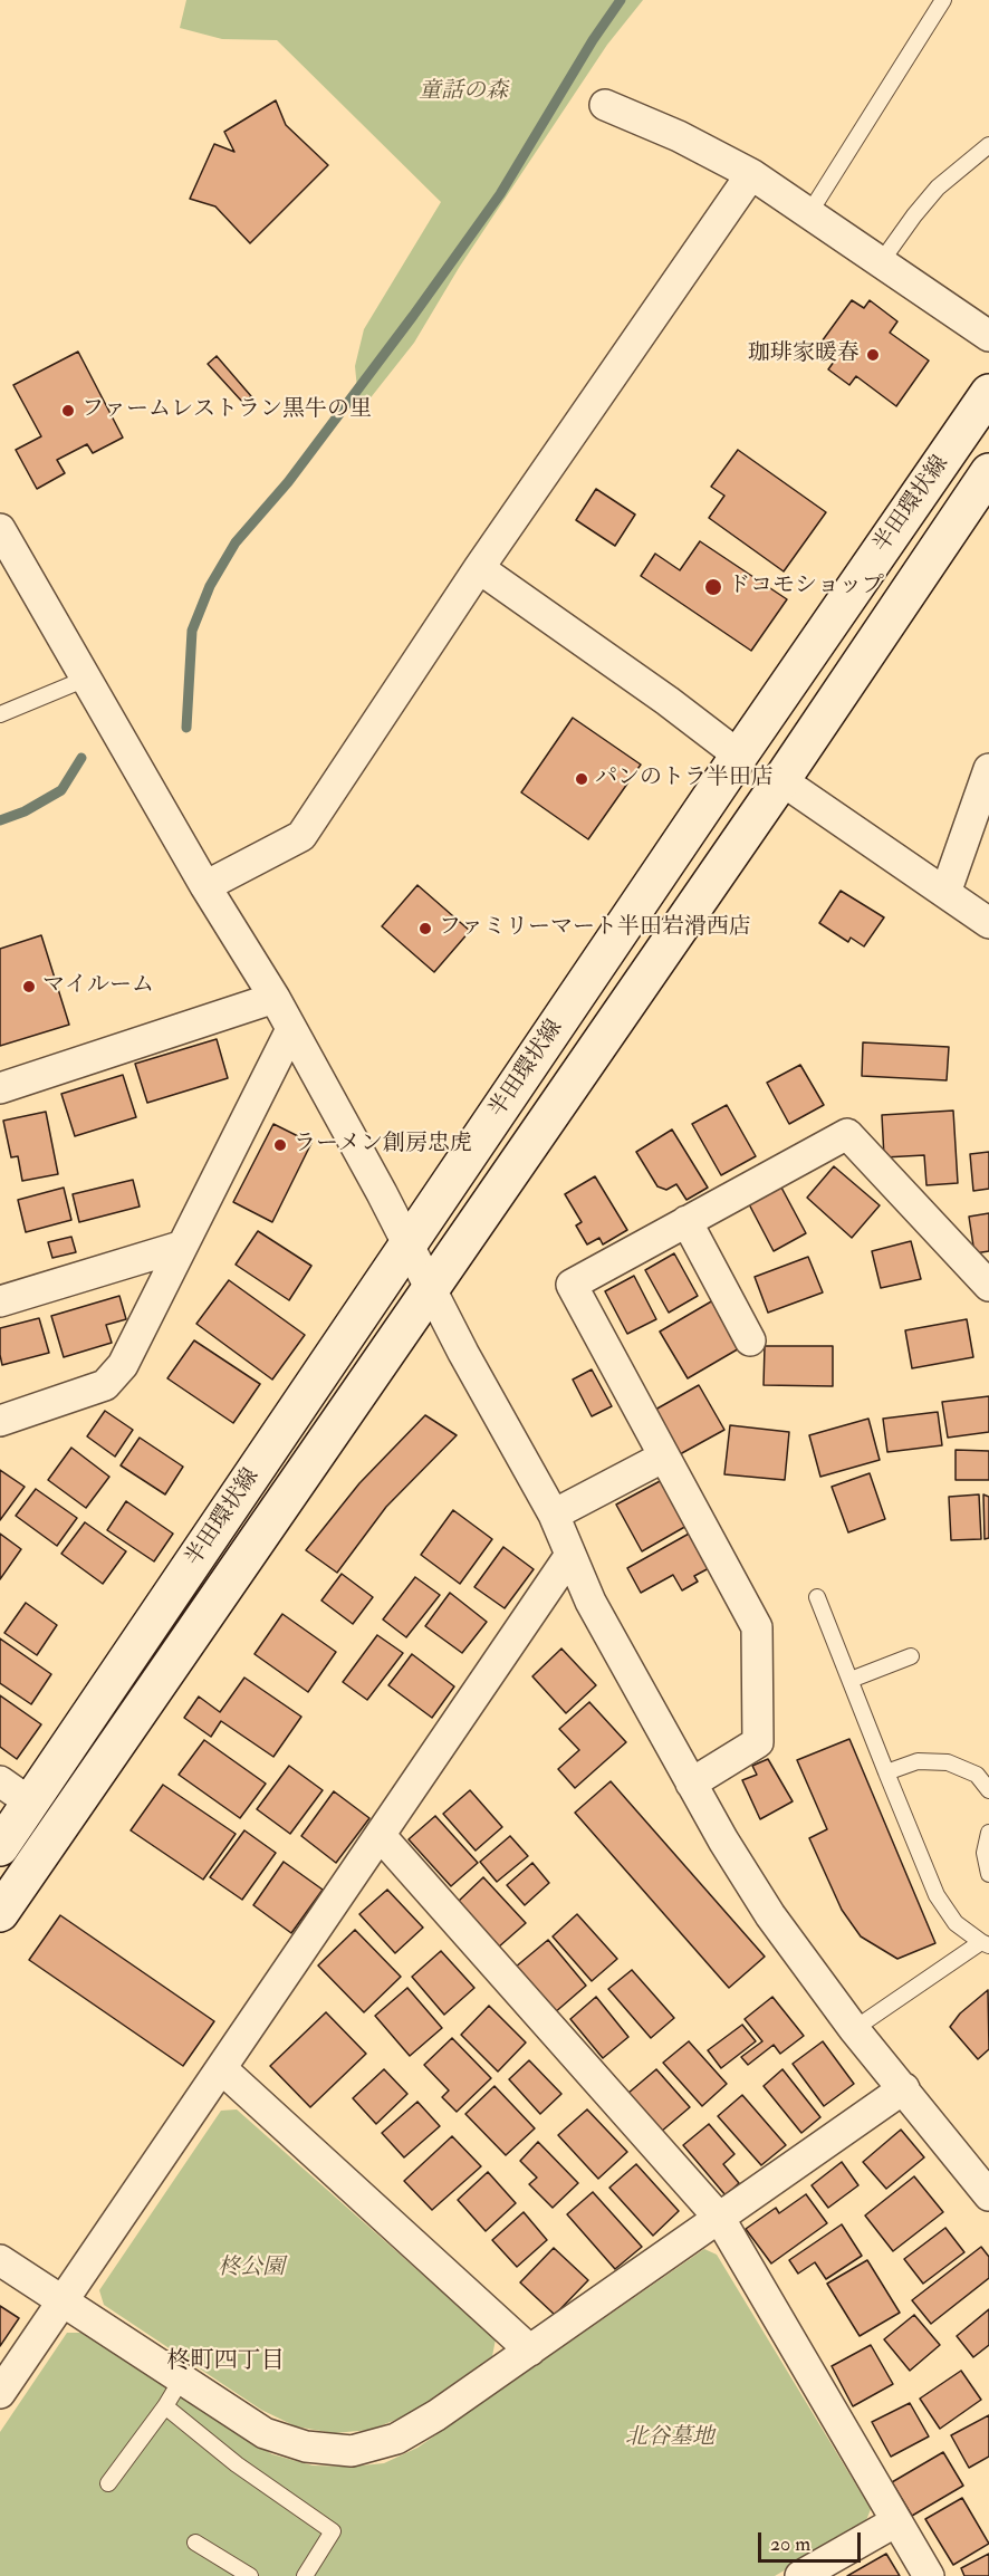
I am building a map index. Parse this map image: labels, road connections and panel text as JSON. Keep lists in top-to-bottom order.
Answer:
{
  "streets": {
    "main road": ["半田環状線"]
  },
  "districts": ["柊町四丁目"],
  "parks": ["童話の森", "柊公園", "北谷墓地"],
  "places": [
    "珈琲家暖春",
    "ファームレストラン黒牛の里",
    "ドコモショップ",
    "パンのトラ半田店",
    "ファミリーマート半田岩滑西店",
    "マイルーム",
    "ラーメン創房忠虎"
  ],
  "scale_bar": "20 m"
}
